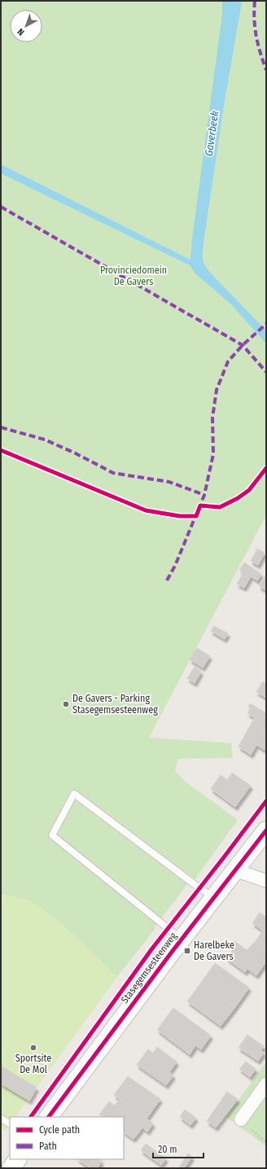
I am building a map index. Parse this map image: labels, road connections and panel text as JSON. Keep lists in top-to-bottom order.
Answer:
{
  "streets": {
    "street": ["Stasegemsesteenweg"]
  },
  "water": ["Gaverbeek"],
  "parks": ["Provinciedomein De Gavers"],
  "places": {
    "other": ["De Gavers - Parking Stasegemsesteenweg", "Sportsite De Mol"],
    "transit": ["Harelbeke De Gavers"]
  },
  "legend": ["Cycle path", "Path"],
  "scale_bar": "20 m",
  "north": "bottom left"
}
